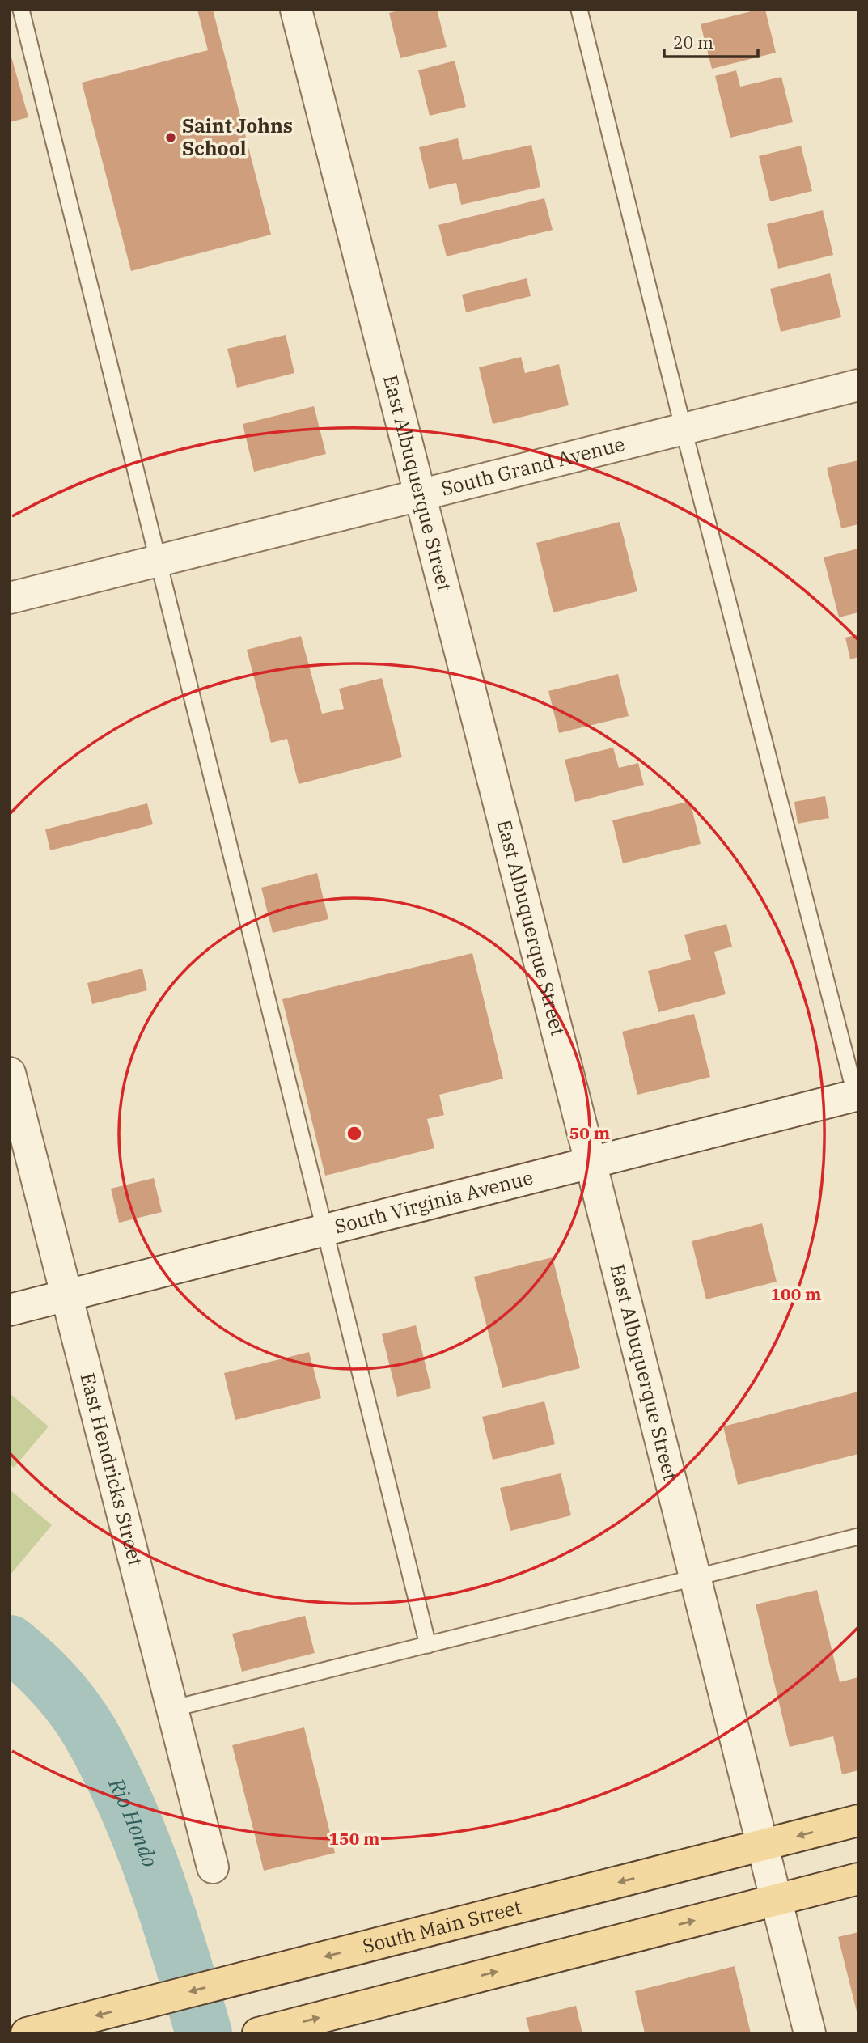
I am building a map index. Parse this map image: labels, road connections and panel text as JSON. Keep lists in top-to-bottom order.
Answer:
{
  "streets": {
    "main road": ["South Main Street"],
    "street": [
      "South Grand Avenue",
      "East Albuquerque Street",
      "South Virginia Avenue",
      "East Hendricks Street"
    ]
  },
  "crossings": [
    ["South Grand Avenue", "East Albuquerque Street"],
    ["East Albuquerque Street", "South Virginia Avenue"],
    ["East Albuquerque Street", "South Main Street"],
    ["South Virginia Avenue", "East Hendricks Street"]
  ],
  "water": ["Rio Hondo"],
  "places": ["Saint Johns School"],
  "scale_bar": "20 m",
  "rings": ["50 m", "100 m", "150 m"]
}
